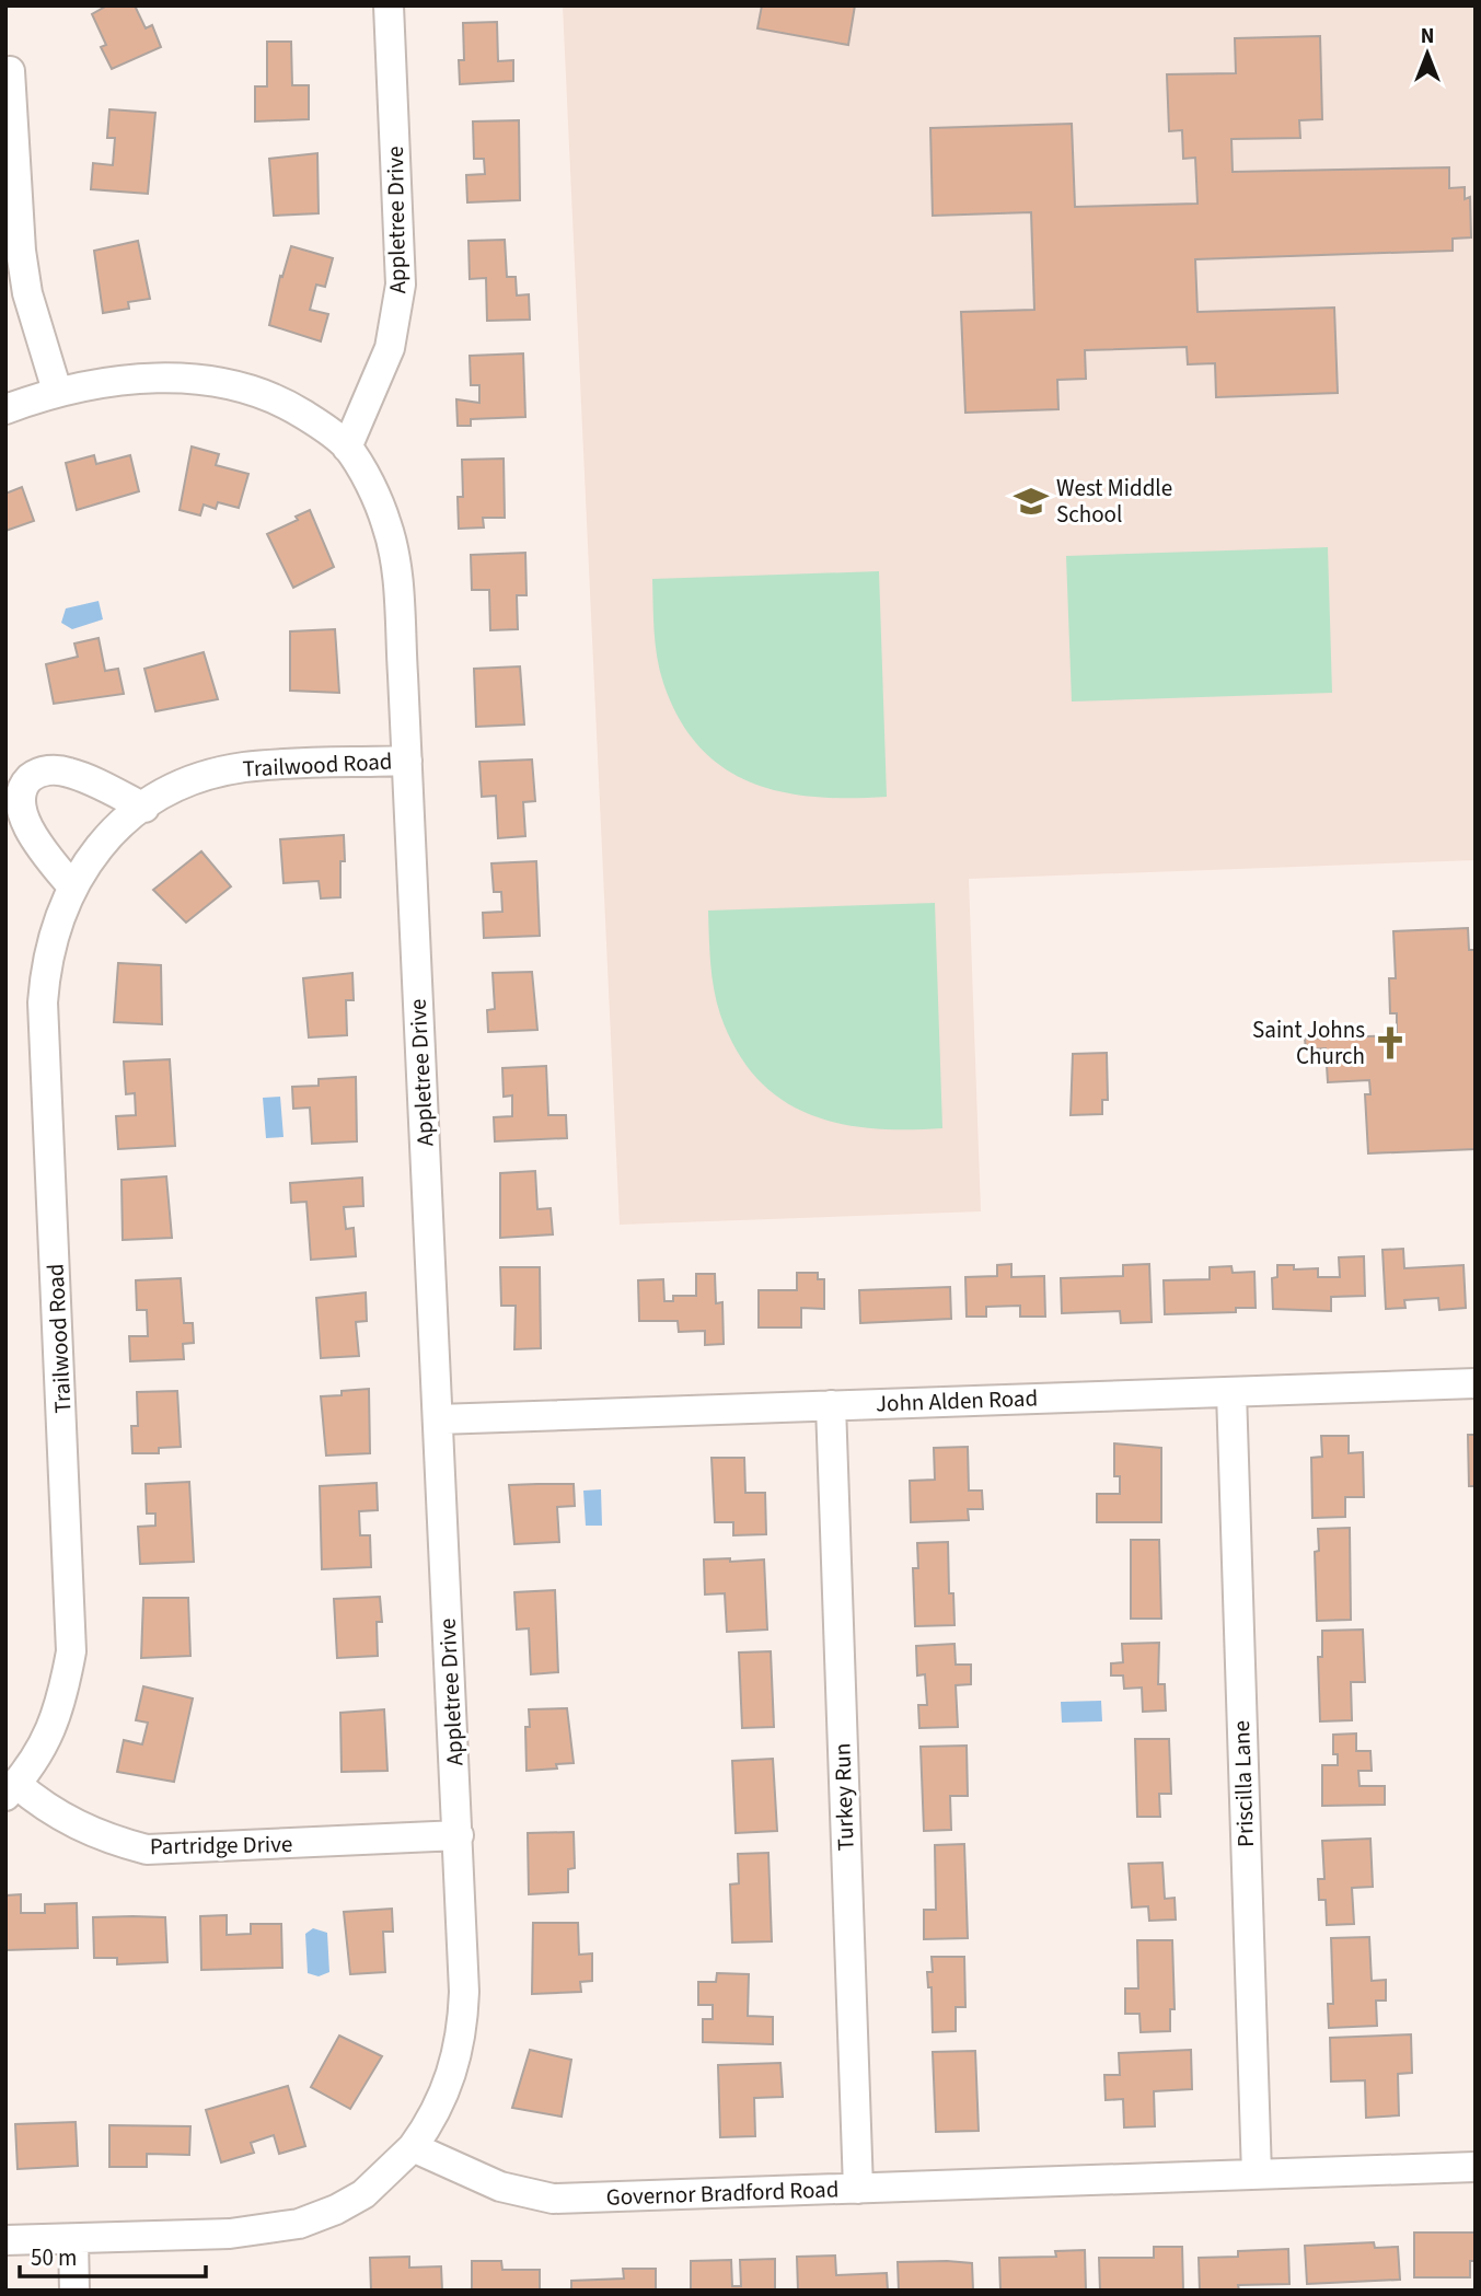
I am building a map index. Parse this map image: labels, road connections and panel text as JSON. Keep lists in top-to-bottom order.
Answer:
{
  "streets": {
    "street": [
      "Appletree Drive",
      "Trailwood Road",
      "John Alden Road",
      "Priscilla Lane",
      "Turkey Run",
      "Partridge Drive",
      "Governor Bradford Road"
    ]
  },
  "crossings": [
    ["Appletree Drive", "Trailwood Road"],
    ["Appletree Drive", "John Alden Road"],
    ["Appletree Drive", "Partridge Drive"],
    ["Appletree Drive", "Governor Bradford Road"],
    ["Trailwood Road", "Partridge Drive"],
    ["John Alden Road", "Priscilla Lane"],
    ["John Alden Road", "Turkey Run"],
    ["Priscilla Lane", "Governor Bradford Road"],
    ["Turkey Run", "Governor Bradford Road"]
  ],
  "places": {
    "school or university": ["West Middle School"],
    "church": ["Saint Johns Church"]
  },
  "scale_bar": "50 m",
  "north": "top"
}
